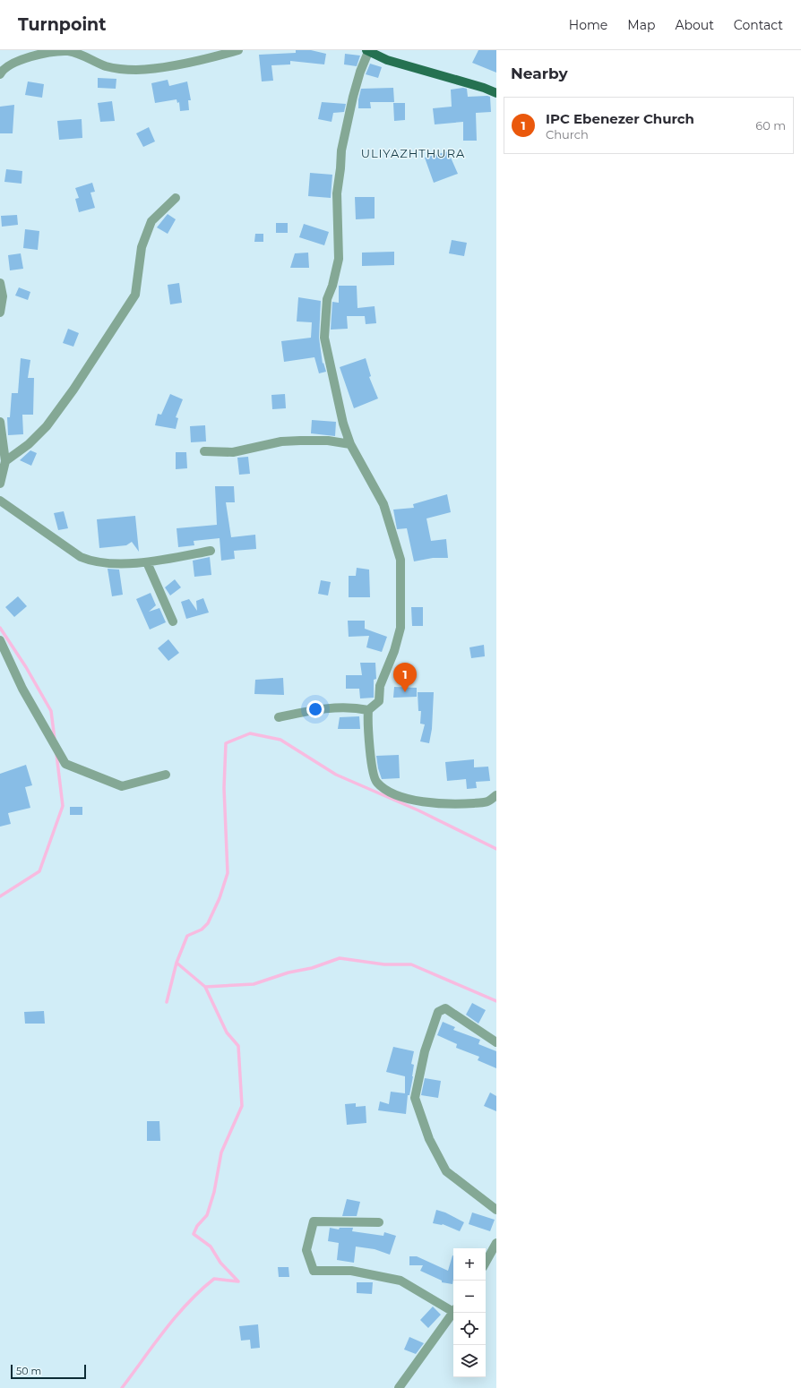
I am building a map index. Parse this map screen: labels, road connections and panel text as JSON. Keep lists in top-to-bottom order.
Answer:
{
  "districts": ["ULIYAZHTHURA"],
  "scale_bar": "50 m",
  "page": {
    "header": "Turnpoint",
    "nav": [
      "Home",
      "Map",
      "About",
      "Contact"
    ],
    "heading": "Nearby",
    "list": [
      {
        "mark": "1",
        "name": "IPC Ebenezer Church",
        "note": "Church",
        "value": "60 m"
      }
    ],
    "pins": "1",
    "map_buttons": ["+", "−"],
    "scale": "50 m"
  }
}
